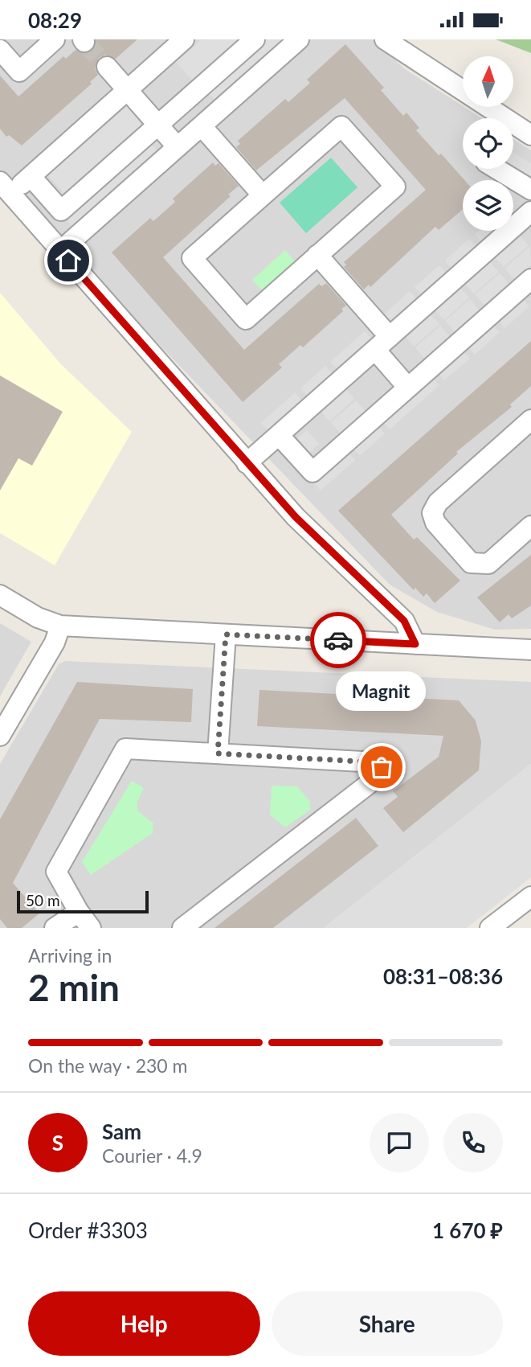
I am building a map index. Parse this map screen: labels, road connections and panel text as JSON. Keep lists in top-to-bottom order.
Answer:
{
  "places": ["Magnit"],
  "scale_bar": "50 m",
  "north": "top",
  "page": {
    "status": "08:29",
    "bubble": "Magnit",
    "scale": "50 m",
    "heading": ["2 min", "Arriving in", "08:31–08:36"],
    "panel": [
      "Sam",
      "Courier · 4.9",
      "Order #3303",
      "1 670 ₽"
    ],
    "bar": "On the way · 230 m",
    "round": "S",
    "buttons": ["Help", "Share"]
  }
}
